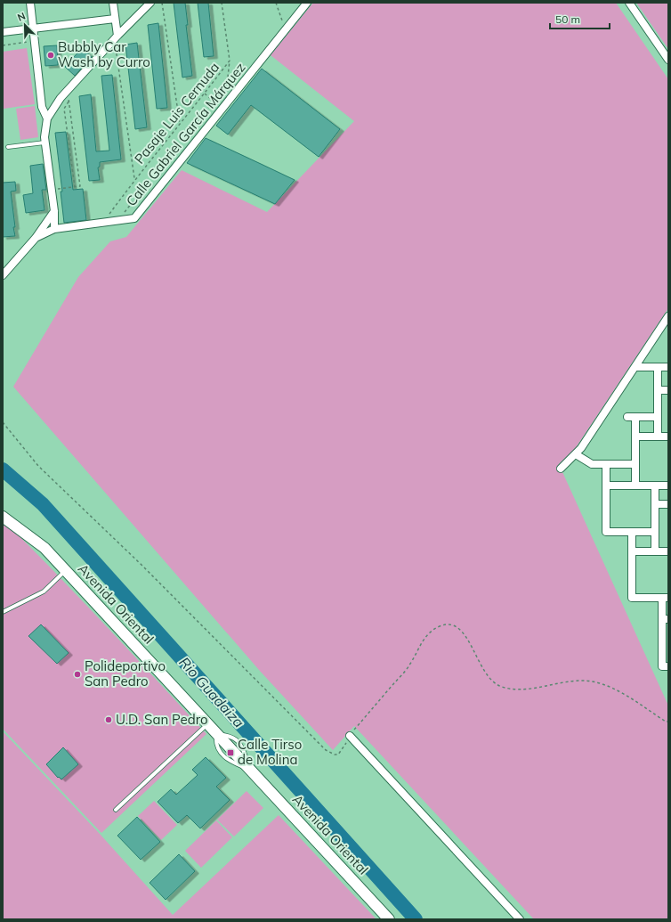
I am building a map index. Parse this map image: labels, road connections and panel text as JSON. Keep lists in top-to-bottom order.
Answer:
{
  "streets": {
    "street": ["Calle Gabriel García Márquez", "Avenida Oriental"],
    "path": ["Pasaje Luis Cernuda"]
  },
  "crossings": [
    ["Pasaje Luis Cernuda", "Calle Gabriel García Márquez"]
  ],
  "water": ["Rio Guadaiza"],
  "places": {
    "other": ["Bubbly Car Wash by Curro", "Polideportivo San Pedro", "U.D. San Pedro"],
    "transit": ["Calle Tirso de Molina"]
  },
  "scale_bar": "50 m",
  "north": "top left"
}
